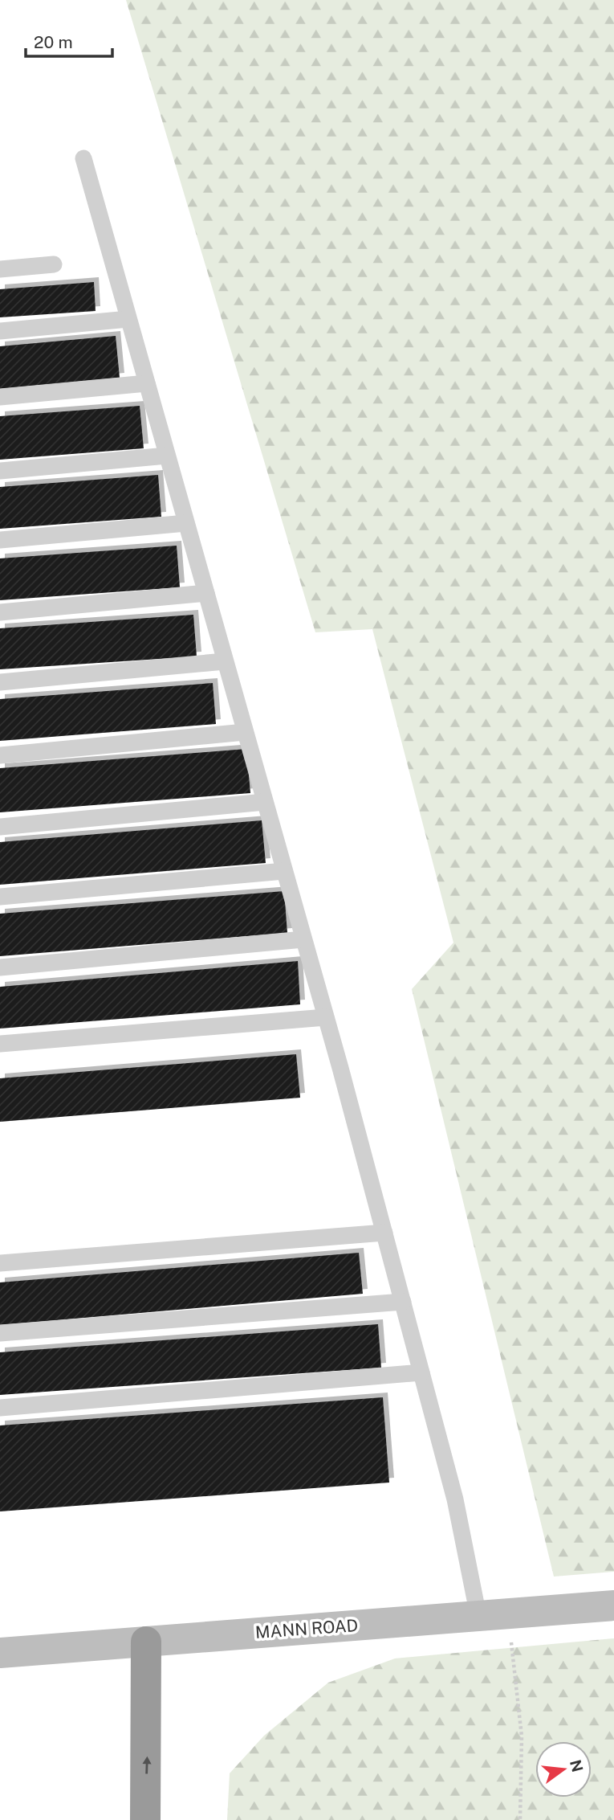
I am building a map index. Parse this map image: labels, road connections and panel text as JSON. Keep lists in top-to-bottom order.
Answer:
{
  "streets": {
    "main road": ["MANN ROAD"]
  },
  "scale_bar": "20 m",
  "north": "right"
}
